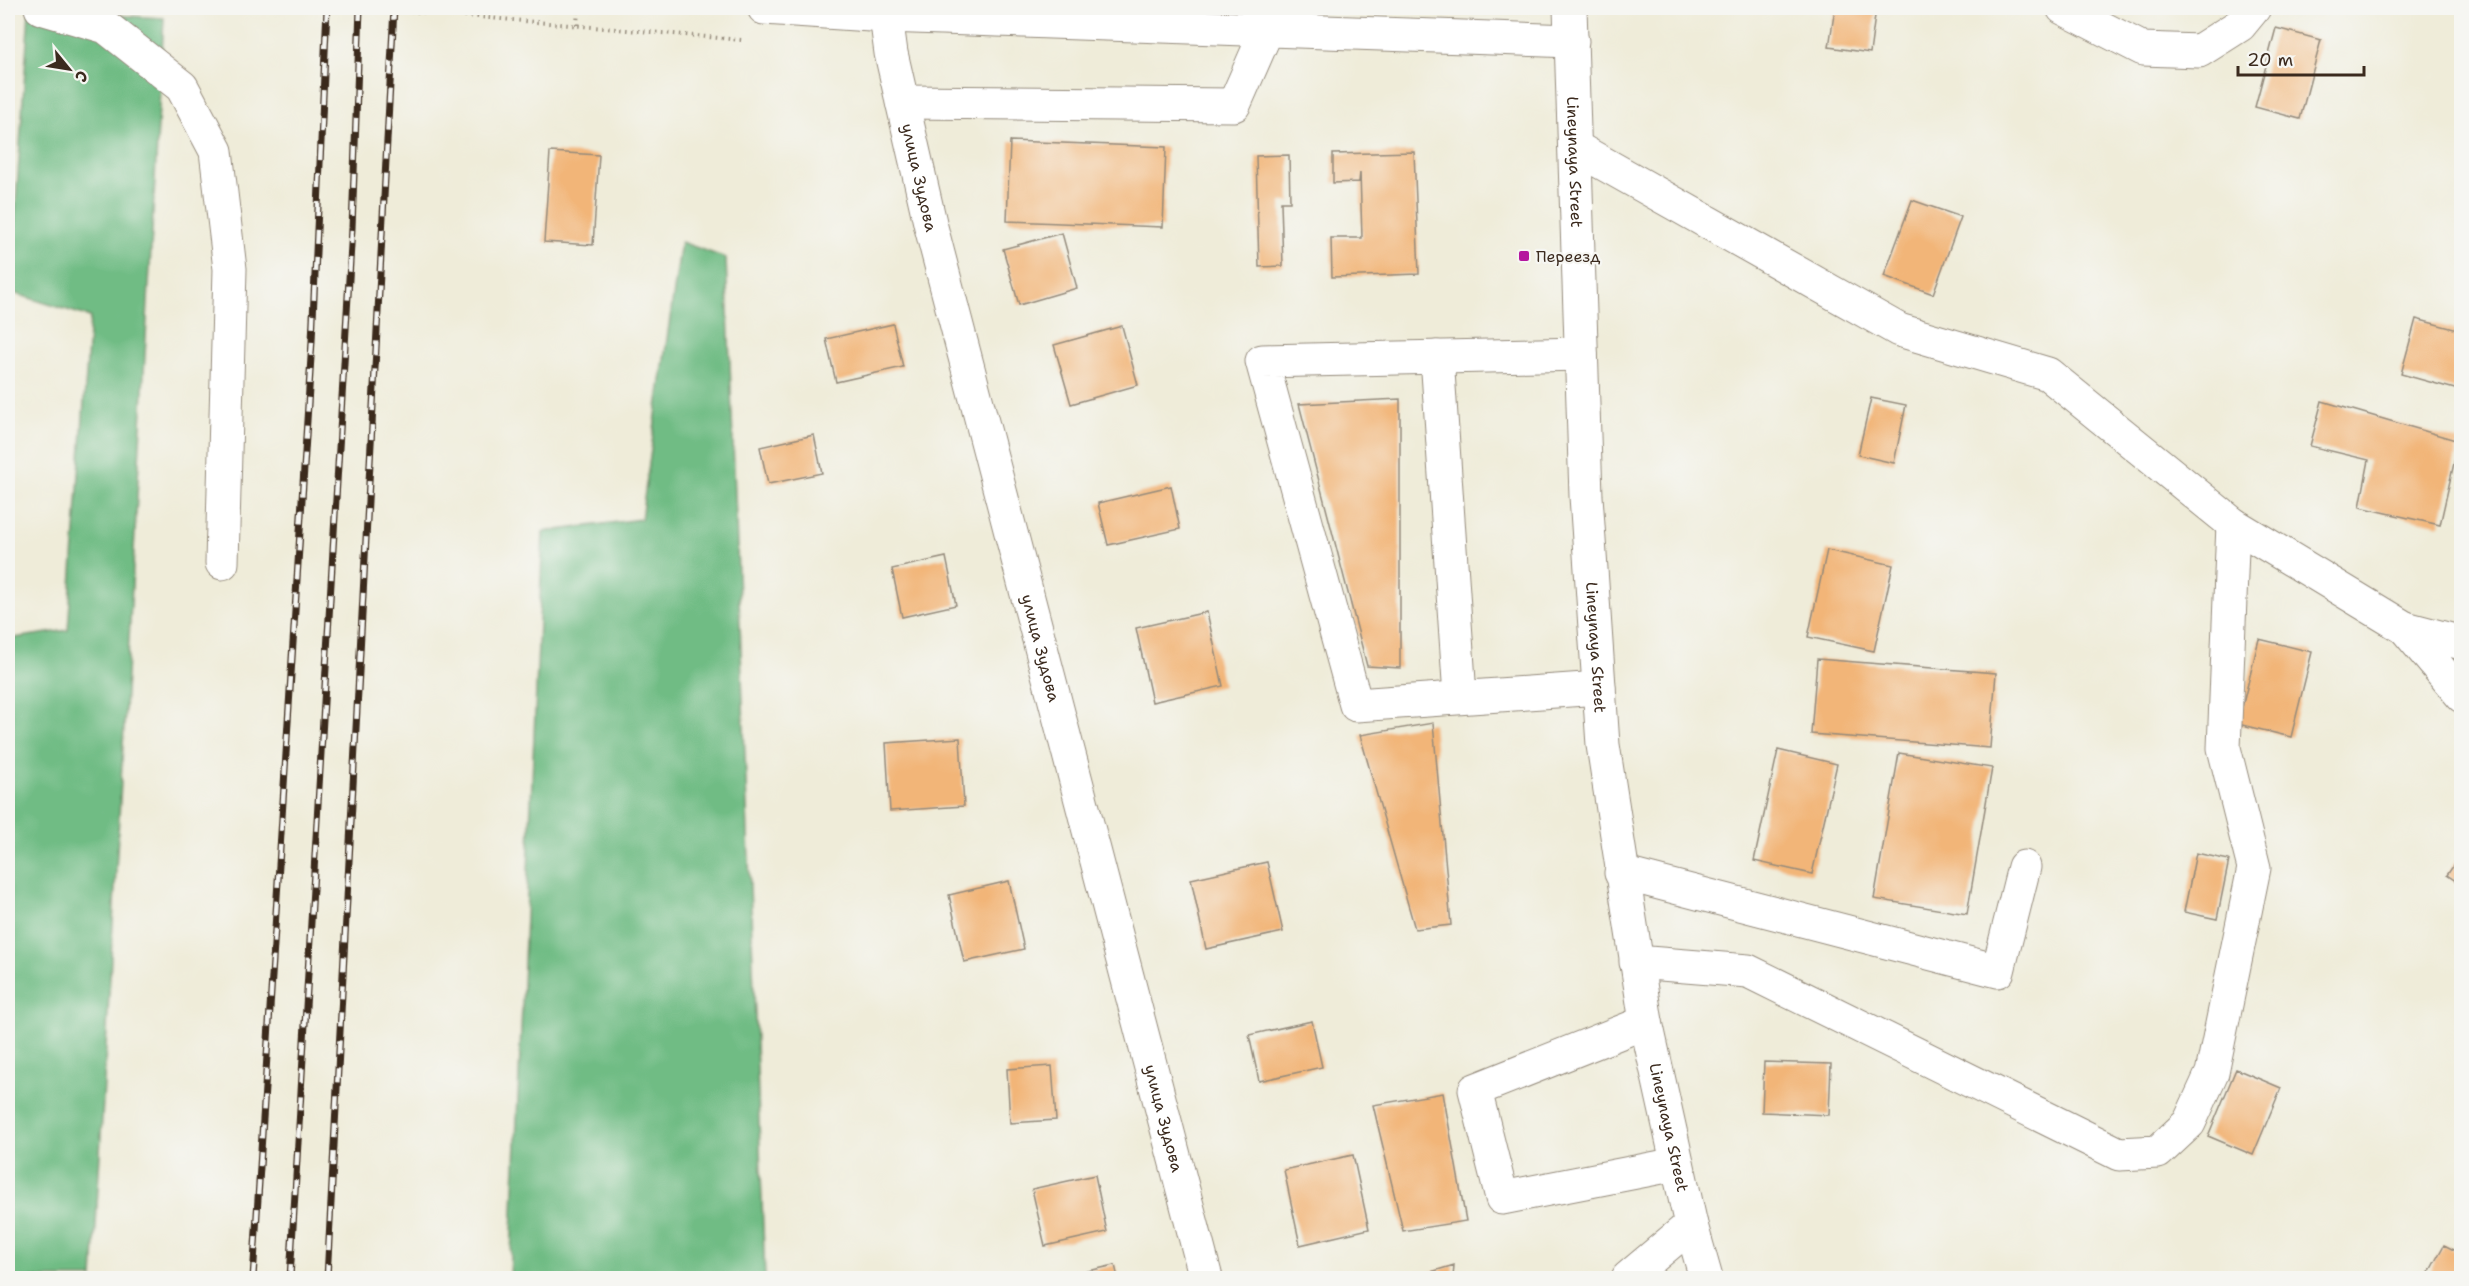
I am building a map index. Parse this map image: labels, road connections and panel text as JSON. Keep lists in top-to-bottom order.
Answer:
{
  "streets": {
    "street": ["Lineynaya Street", "улица Зудова"]
  },
  "places": {
    "transit": ["Переезд"]
  },
  "scale_bar": "20 m",
  "north": "bottom right"
}
